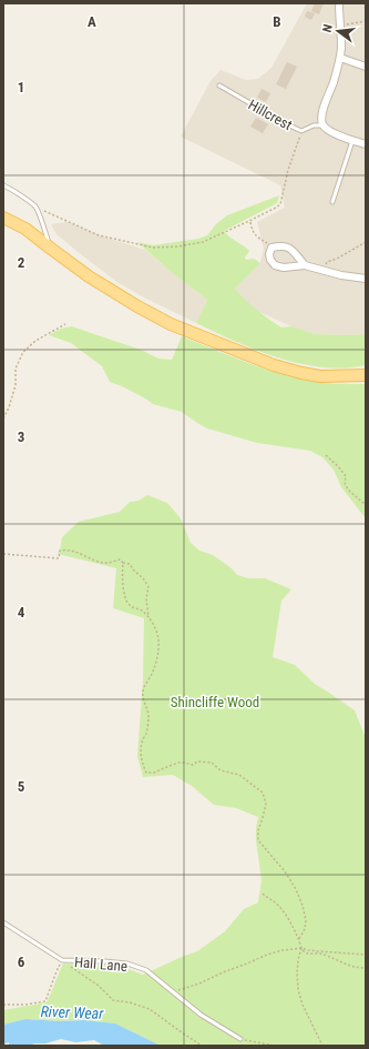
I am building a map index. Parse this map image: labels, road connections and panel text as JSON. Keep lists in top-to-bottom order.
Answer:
{
  "streets": {
    "lane": ["Hillcrest", "Hall Lane"]
  },
  "water": ["River Wear"],
  "parks": ["Shincliffe Wood"],
  "north": "left",
  "grid": {
    "columns": ["A", "B"],
    "rows": [
      "1",
      "2",
      "3",
      "4",
      "5",
      "6"
    ]
  }
}
